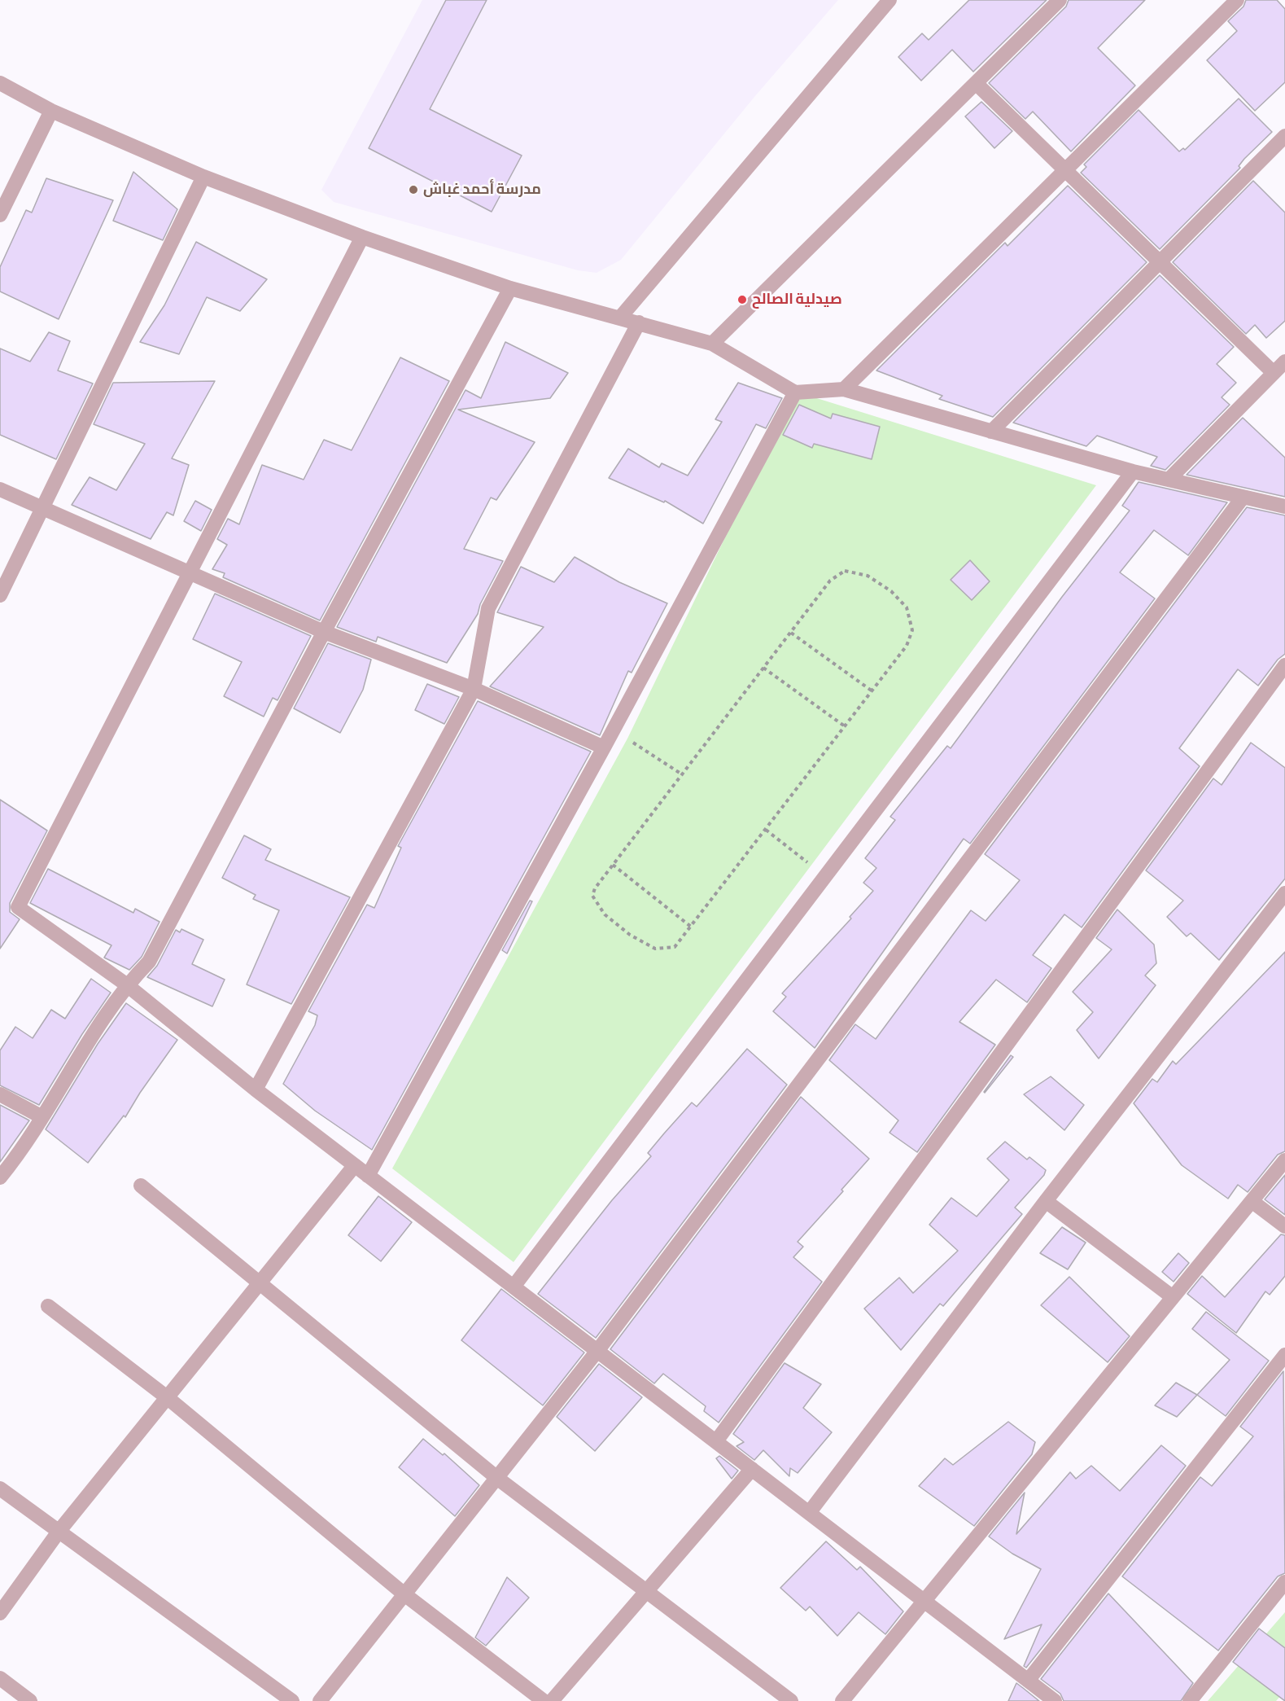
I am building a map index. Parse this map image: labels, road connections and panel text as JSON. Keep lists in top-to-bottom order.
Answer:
{
  "places": ["مدرسة أحمد غباش", "صيدلية الصالح"]
}
